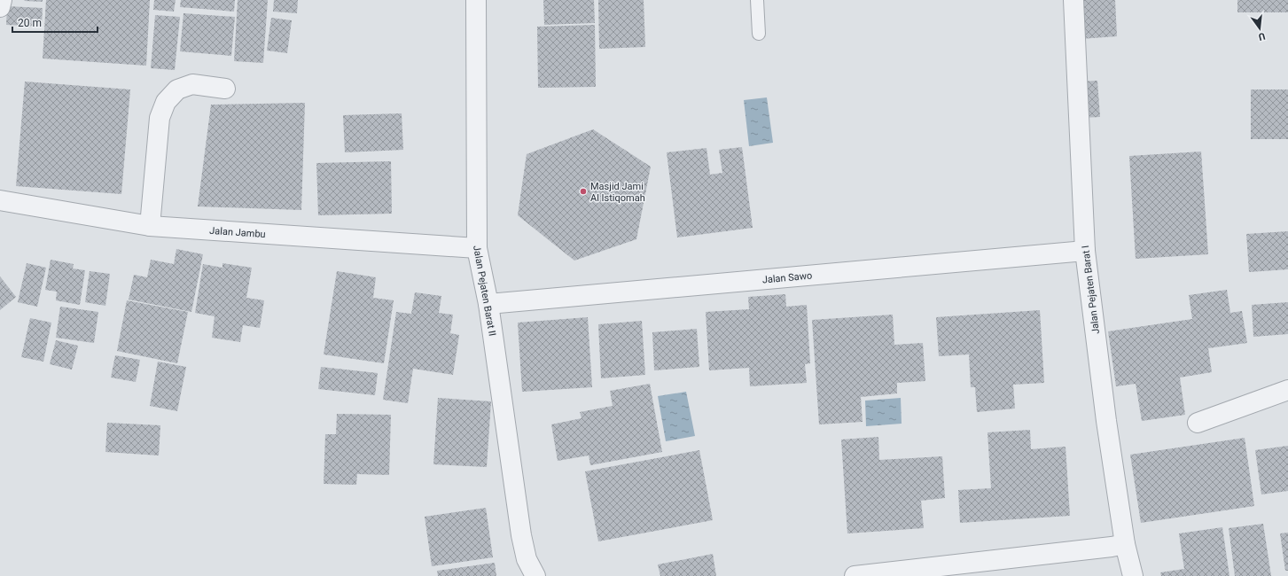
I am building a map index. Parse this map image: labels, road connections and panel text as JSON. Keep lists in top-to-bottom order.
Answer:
{
  "streets": {
    "street": [
      "Jalan Jambu",
      "Jalan Sawo",
      "Jalan Pejaten Barat I",
      "Jalan Pejaten Barat II"
    ]
  },
  "crossings": [
    ["Jalan Jambu", "Jalan Pejaten Barat II"],
    ["Jalan Sawo", "Jalan Pejaten Barat I"],
    ["Jalan Sawo", "Jalan Pejaten Barat II"]
  ],
  "places": ["Masjid Jami Al Istiqomah"],
  "scale_bar": "20 m",
  "north": "bottom"
}
